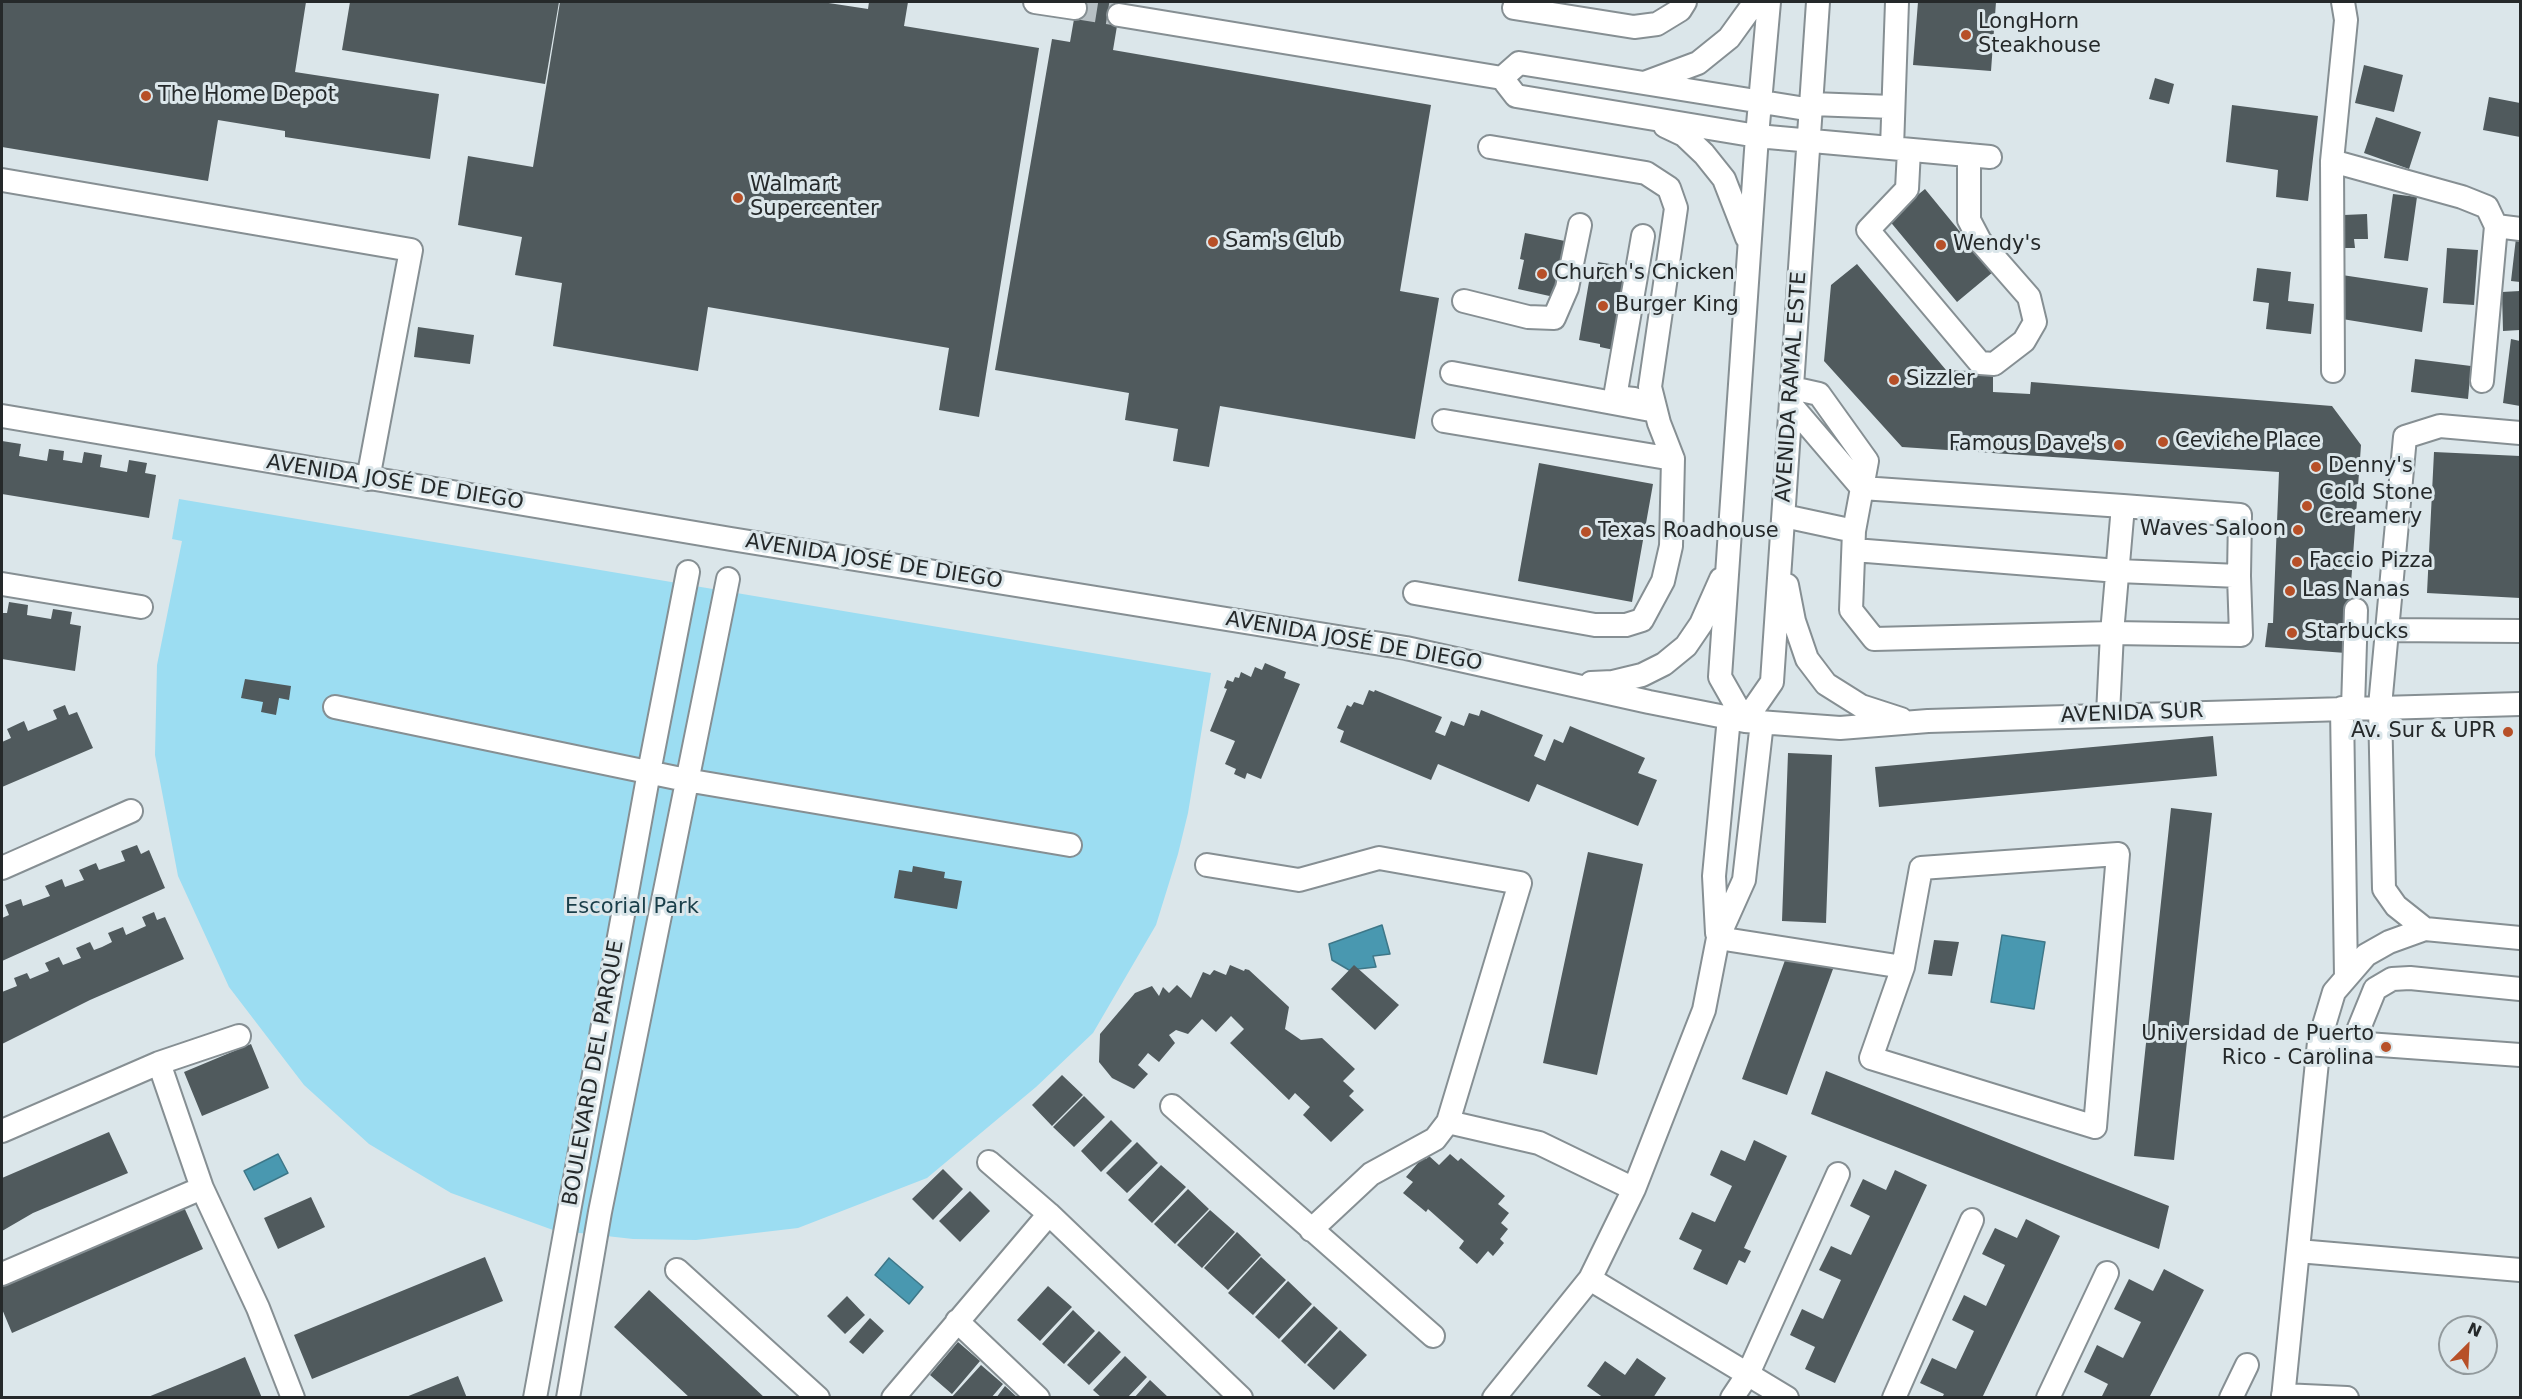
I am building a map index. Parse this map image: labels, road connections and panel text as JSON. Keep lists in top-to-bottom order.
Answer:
{
  "streets": {
    "street": [
      "AVENIDA RAMAL ESTE",
      "AVENIDA JOSÉ DE DIEGO",
      "AVENIDA SUR",
      "BOULEVARD DEL PARQUE"
    ]
  },
  "crossings": [
    ["AVENIDA RAMAL ESTE", "AVENIDA JOSÉ DE DIEGO"],
    ["AVENIDA RAMAL ESTE", "AVENIDA SUR"],
    ["AVENIDA JOSÉ DE DIEGO", "AVENIDA SUR"]
  ],
  "parks": ["Escorial Park"],
  "places": [
    "LongHorn Steakhouse",
    "The Home Depot",
    "Walmart Supercenter",
    "Sam's Club",
    "Wendy's",
    "Church's Chicken",
    "Burger King",
    "Sizzler",
    "Ceviche Place",
    "Famous Dave's",
    "Denny's",
    "Cold Stone Creamery",
    "Waves Saloon",
    "Texas Roadhouse",
    "Faccio Pizza",
    "Las Nanas",
    "Starbucks",
    "Av. Sur & UPR",
    "Universidad de Puerto Rico - Carolina"
  ],
  "north": "top right"
}
